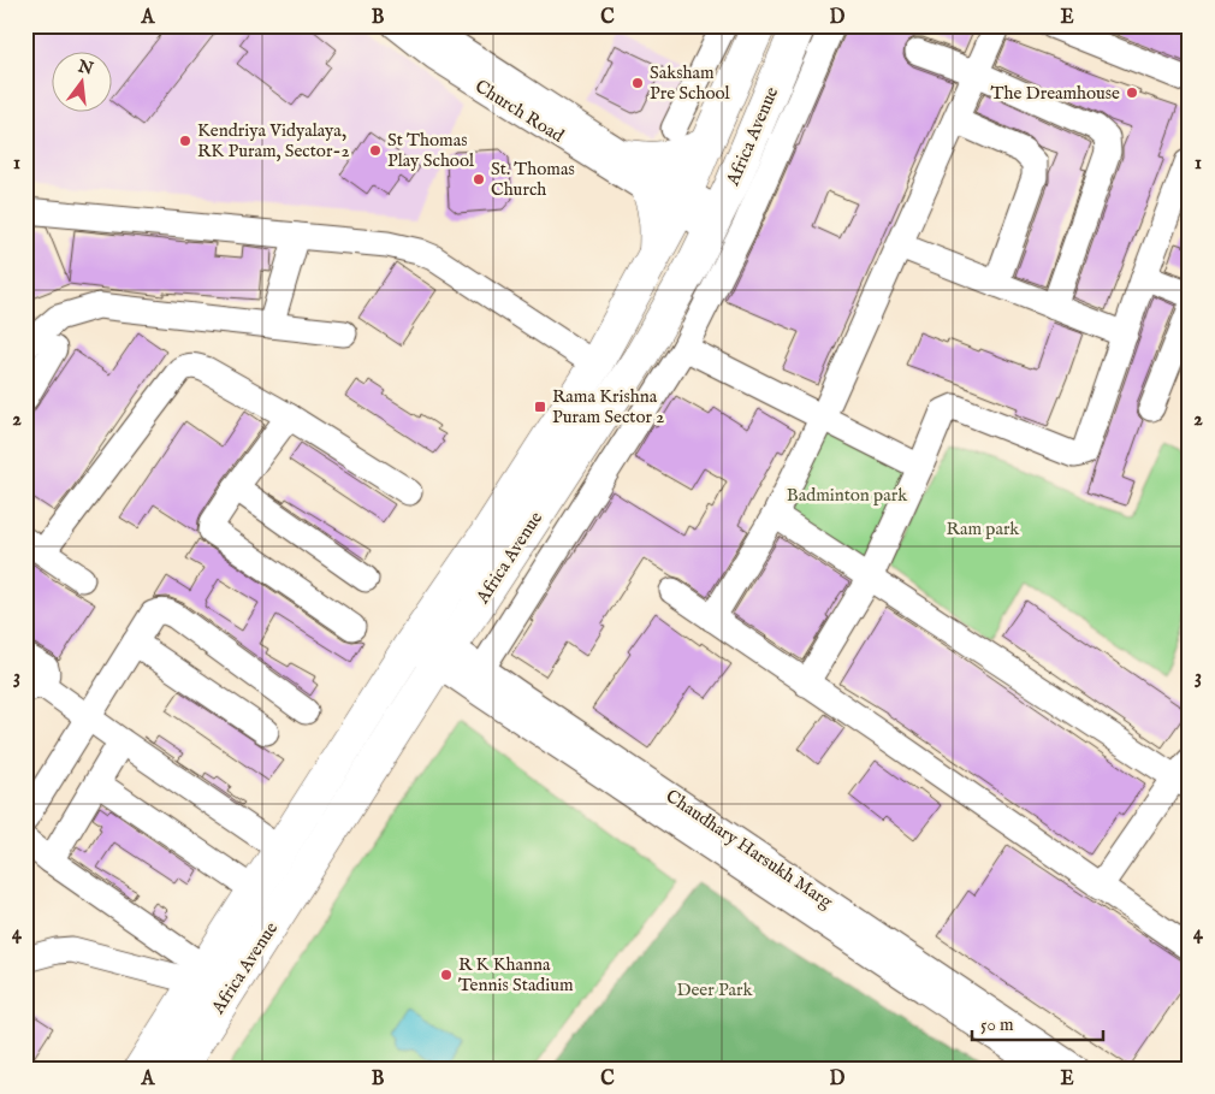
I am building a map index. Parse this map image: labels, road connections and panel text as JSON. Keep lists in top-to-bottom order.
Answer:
{
  "streets": {
    "main road": ["Africa Avenue"],
    "street": ["Church Road", "Chaudhary Harsukh Marg"]
  },
  "crossings": [
    ["Church Road", "Africa Avenue"],
    ["Africa Avenue", "Chaudhary Harsukh Marg"]
  ],
  "parks": ["Badminton park", "Ram park", "Deer Park"],
  "places": {
    "other": [
      "Saksham Pre School",
      "The Dreamhouse",
      "Kendriya Vidyalaya, RK Puram, Sector-2",
      "St Thomas Play School",
      "St. Thomas Church",
      "R K Khanna Tennis Stadium"
    ],
    "transit": ["Rama Krishna Puram Sector 2"]
  },
  "scale_bar": "50 m",
  "north": "top",
  "grid": {
    "columns": [
      "A",
      "B",
      "C",
      "D",
      "E"
    ],
    "rows": [
      "1",
      "2",
      "3",
      "4"
    ]
  }
}
